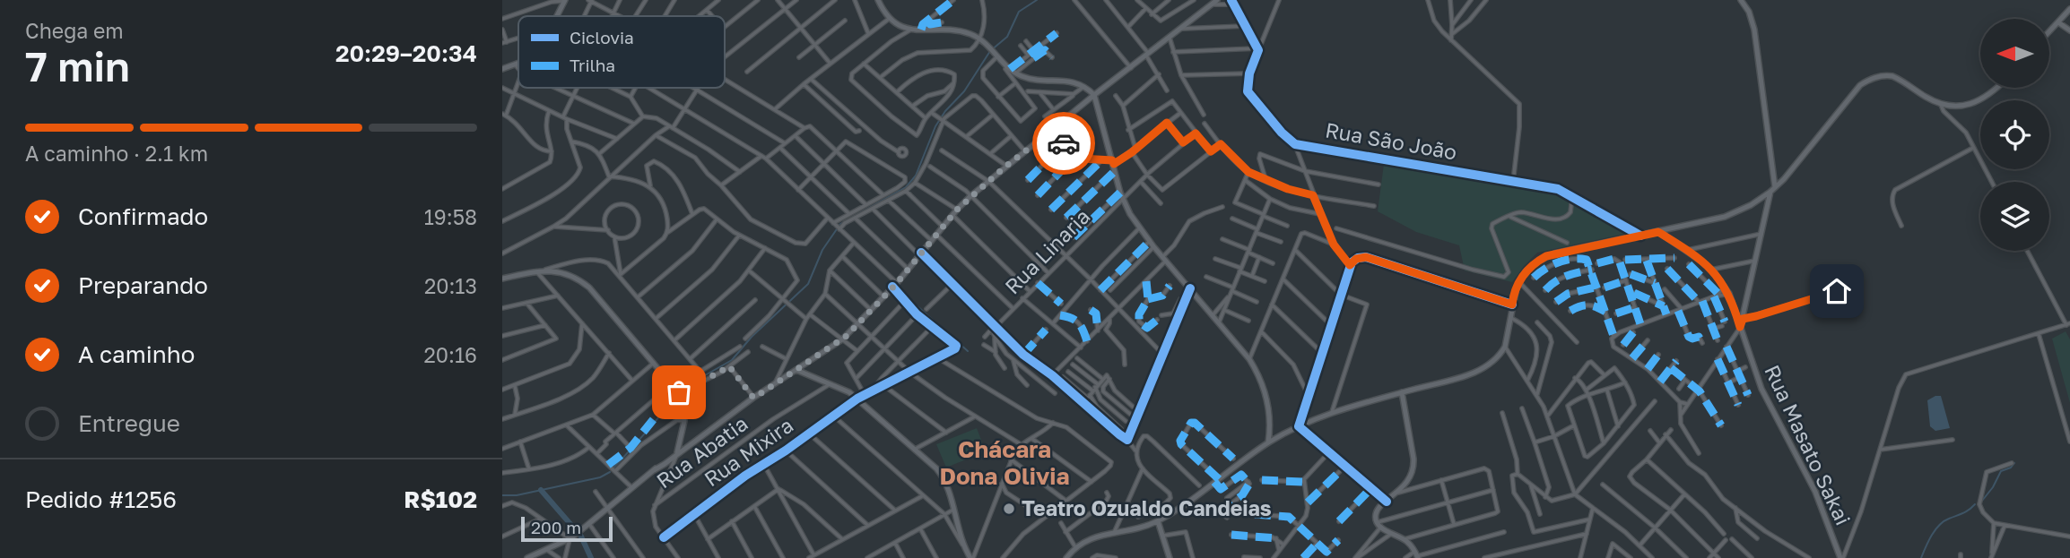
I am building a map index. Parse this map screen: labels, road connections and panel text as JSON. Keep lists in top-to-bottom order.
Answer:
{
  "streets": {
    "main road": ["Rua São João", "Rua Masato Sakai"],
    "street": ["Rua Linaria", "Rua Abatia", "Rua Mixira"]
  },
  "districts": ["Chácara Dona Olivia"],
  "places": ["Teatro Ozualdo Candeias"],
  "legend": ["Ciclovia", "Trilha"],
  "scale_bar": "200 m",
  "north": "left",
  "page": {
    "heading": ["7 min", "Chega em", "20:29–20:34"],
    "panel": ["Pedido #1256", "R$102"],
    "bar": "A caminho · 2.1 km",
    "list": [
      ["Confirmado", "19:58"],
      ["Preparando", "20:13"],
      ["A caminho", "20:16"],
      "Entregue"
    ],
    "scale": "200 m"
  }
}
